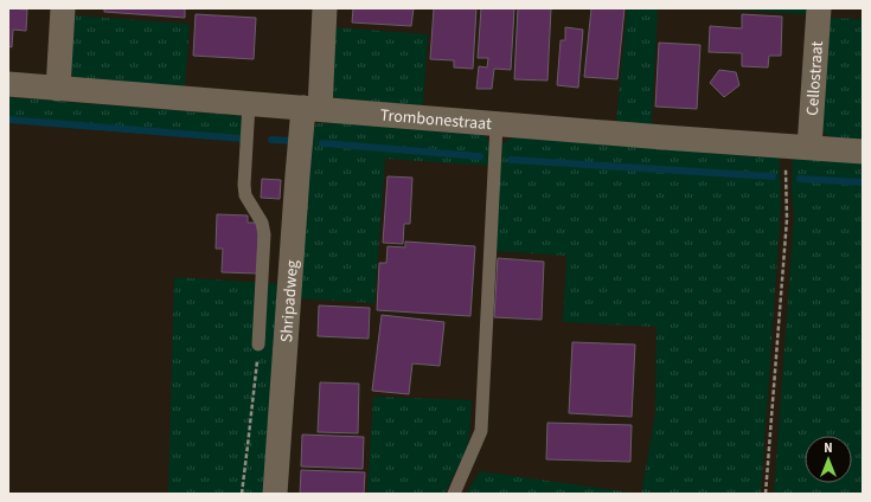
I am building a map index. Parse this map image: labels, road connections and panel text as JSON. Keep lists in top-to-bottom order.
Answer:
{
  "streets": {
    "street": ["Cellostraat", "Trombonestraat", "Shripadweg"]
  },
  "crossings": [
    ["Cellostraat", "Trombonestraat"],
    ["Trombonestraat", "Shripadweg"]
  ],
  "north": "top"
}
